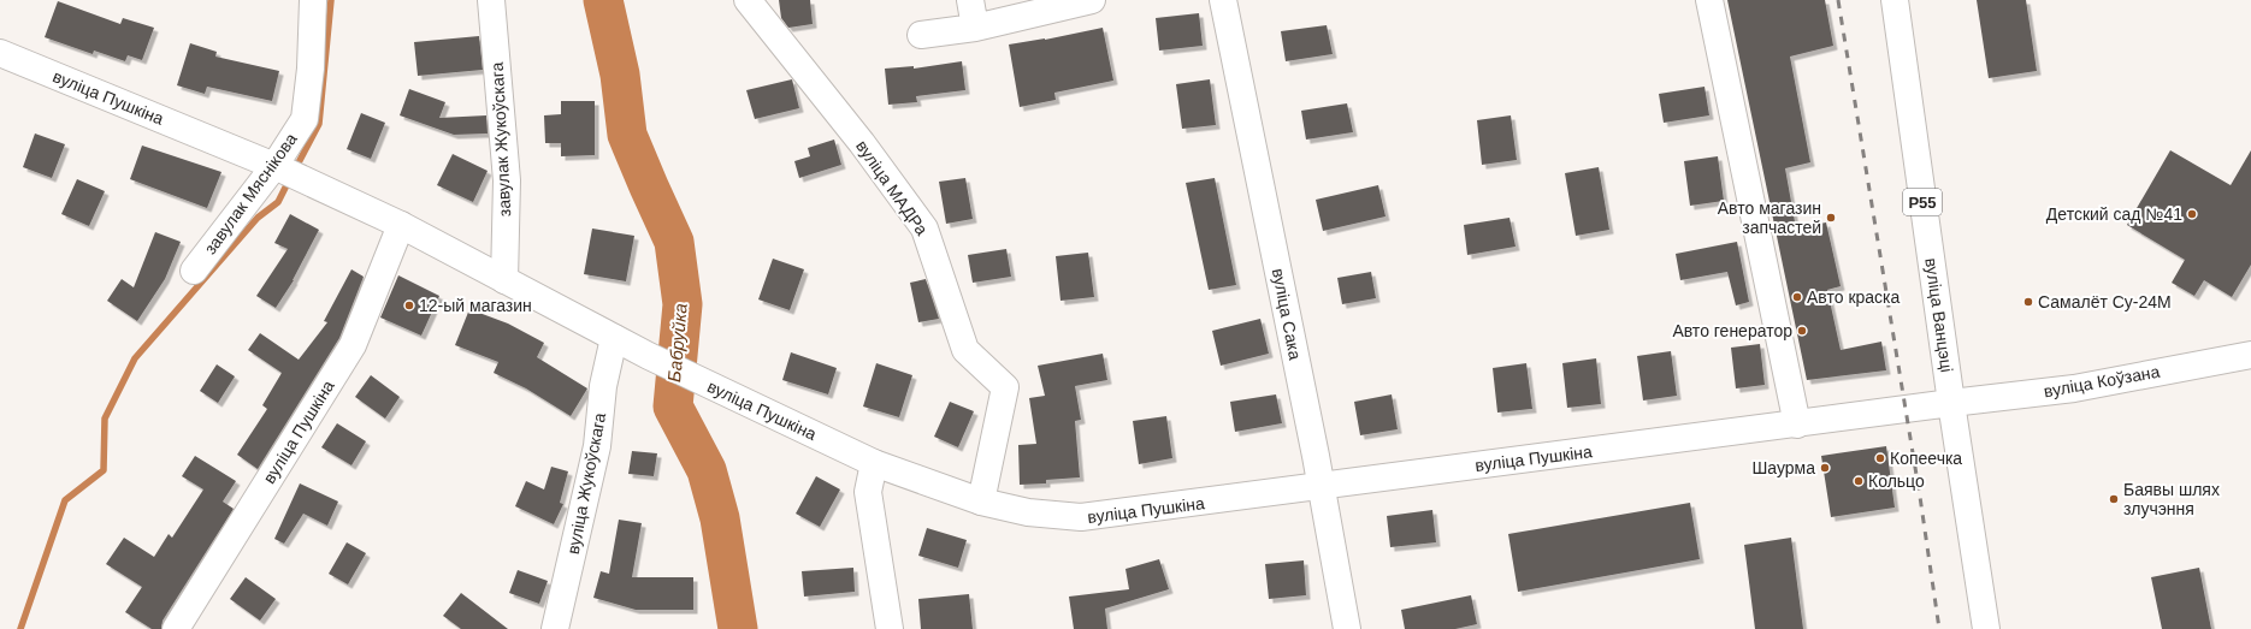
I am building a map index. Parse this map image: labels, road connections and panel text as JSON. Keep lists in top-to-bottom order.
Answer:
{
  "streets": {
    "street": [
      "вуліца Пушкіна",
      "завулак Жукоўскага",
      "вуліца МАДРа",
      "завулак Мяснікова",
      "Р55",
      "вуліца Сака",
      "вуліца Ванцэці",
      "вуліца Коўзана",
      "вуліца Жукоўскага"
    ]
  },
  "crossings": [
    ["вуліца Пушкіна", "завулак Жукоўскага"],
    ["вуліца Пушкіна", "вуліца МАДРа"],
    ["вуліца Пушкіна", "завулак Мяснікова"],
    ["вуліца Пушкіна", "вуліца Сака"],
    ["вуліца Пушкіна", "вуліца Ванцэці"],
    ["вуліца Пушкіна", "вуліца Коўзана"],
    ["вуліца Пушкіна", "вуліца Жукоўскага"],
    ["вуліца Ванцэці", "вуліца Коўзана"]
  ],
  "water": ["Бабруйка"],
  "places": [
    "Детский сад №41",
    "Авто магазин запчастей",
    "Авто краска",
    "Самалёт Су-24М",
    "12-ый магазин",
    "Авто генератор",
    "Копеечка",
    "Шаурма",
    "Кольцо",
    "Баявы шлях злучэння"
  ]
}
